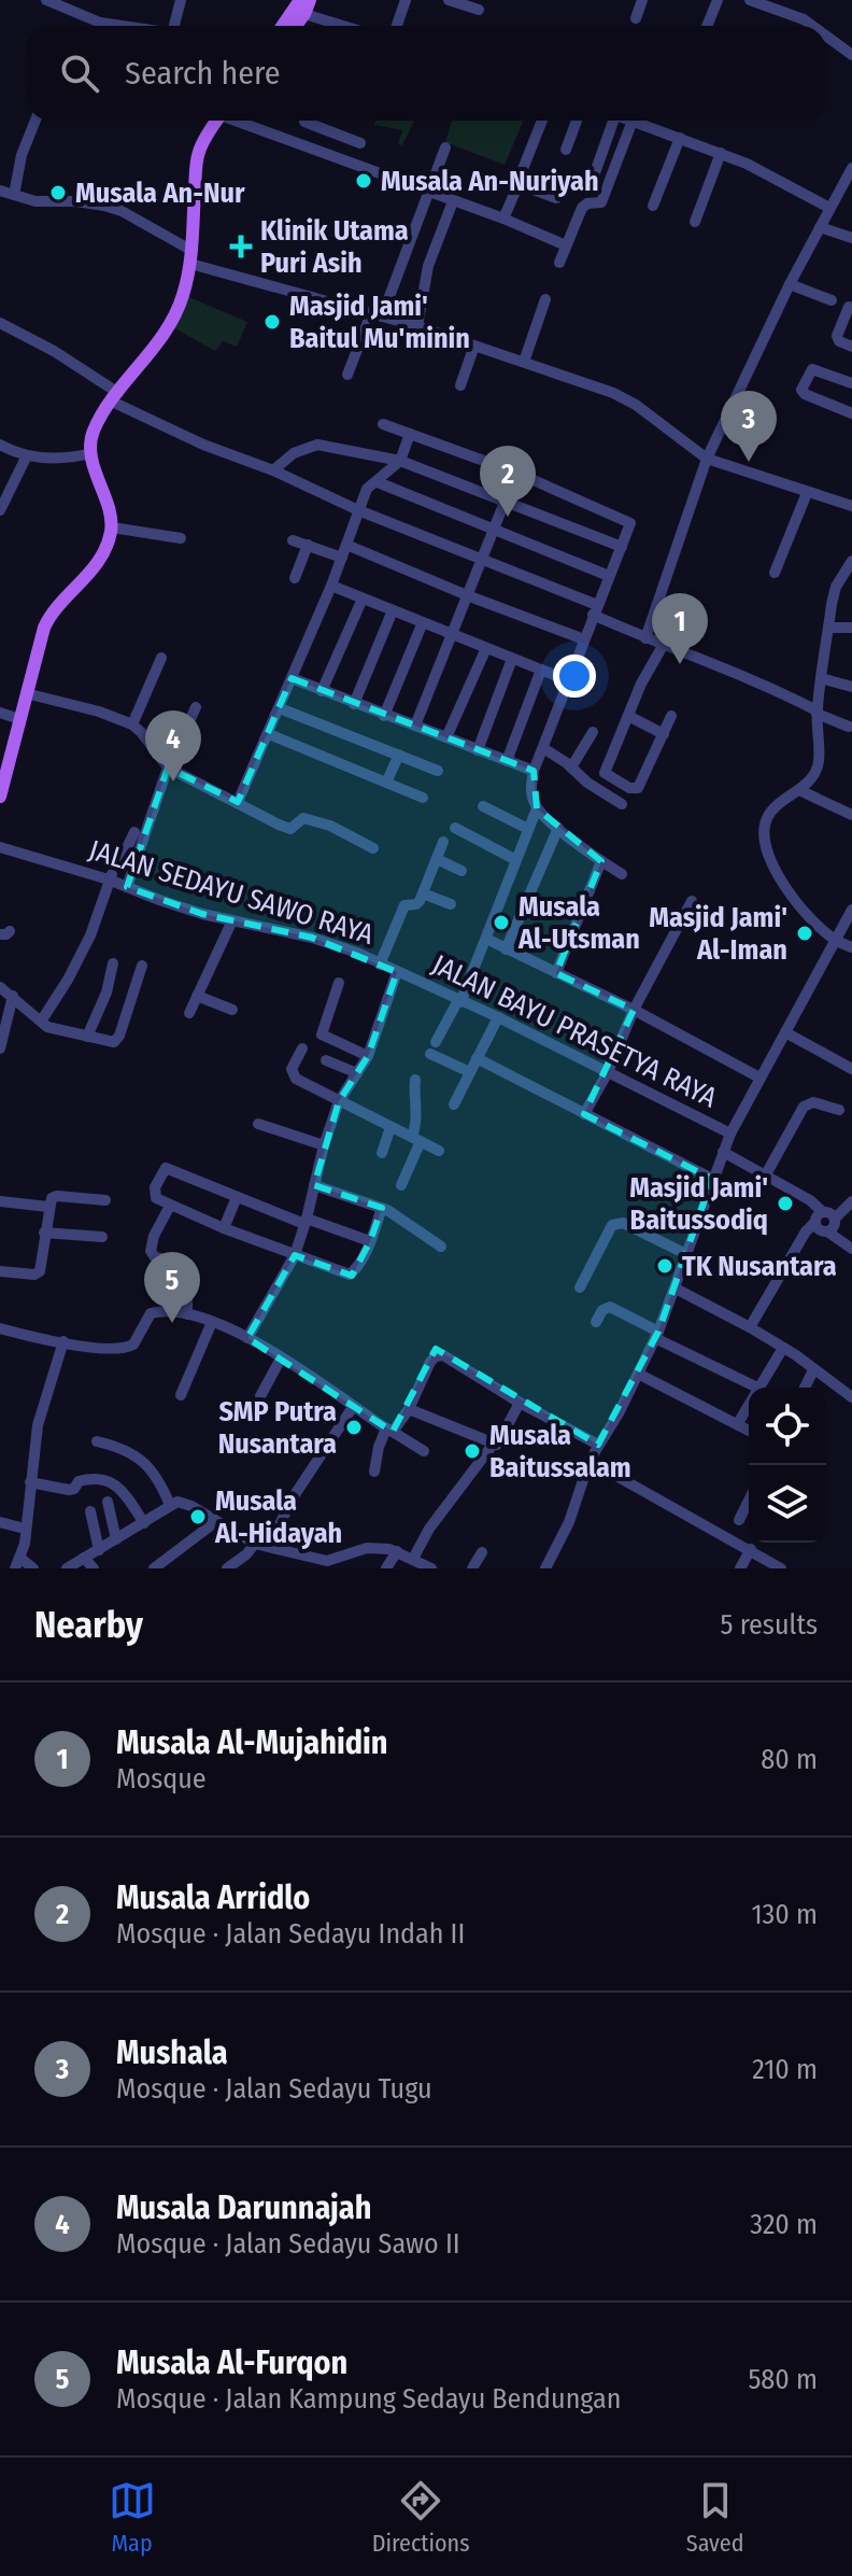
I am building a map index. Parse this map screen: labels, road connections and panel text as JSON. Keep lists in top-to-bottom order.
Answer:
{
  "streets": {
    "street": ["JALAN SEDAYU SAWO RAYA", "JALAN BAYU PRASETYA RAYA"]
  },
  "crossings": [
    ["JALAN SEDAYU SAWO RAYA", "JALAN BAYU PRASETYA RAYA"]
  ],
  "places": {
    "other": [
      "Musala An-Nuriyah",
      "Musala An-Nur",
      "Masjid Jami' Baitul Mu'minin",
      "Musala Al-Utsman",
      "Masjid Jami' Al-Iman",
      "Masjid Jami' Baitussodiq",
      "TK Nusantara",
      "SMP Putra Nusantara",
      "Musala Baitussalam",
      "Musala Al-Hidayah"
    ],
    "health": ["Klinik Utama Puri Asih"]
  },
  "page": {
    "search": "Search here",
    "pins": [
      "3",
      "2",
      "1",
      "4",
      "5"
    ],
    "heading": ["Nearby", "5 results"],
    "list": [
      {
        "mark": "1",
        "name": "Musala Al-Mujahidin",
        "note": "Mosque",
        "value": "80 m"
      },
      {
        "mark": "2",
        "name": "Musala Arridlo",
        "note": "Mosque · Jalan Sedayu Indah II",
        "value": "130 m"
      },
      {
        "mark": "3",
        "name": "Mushala",
        "note": "Mosque · Jalan Sedayu Tugu",
        "value": "210 m"
      },
      {
        "mark": "4",
        "name": "Musala Darunnajah",
        "note": "Mosque · Jalan Sedayu Sawo II",
        "value": "320 m"
      },
      {
        "mark": "5",
        "name": "Musala Al-Furqon",
        "note": "Mosque · Jalan Kampung Sedayu Bendungan",
        "value": "580 m"
      }
    ],
    "nav": ["Map", "Directions", "Saved"]
  }
}
